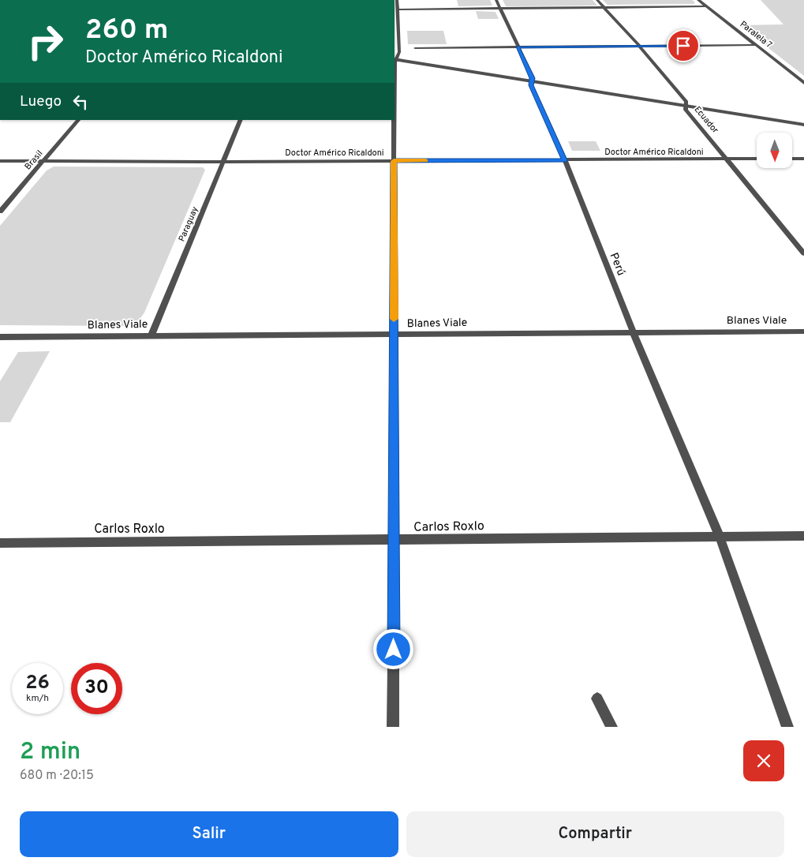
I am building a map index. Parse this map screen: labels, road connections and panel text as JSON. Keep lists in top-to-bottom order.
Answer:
{
  "streets": {
    "street": [
      "Paralela 7",
      "Ecuador",
      "Doctor Américo Ricaldoni",
      "Brasil",
      "Paraguay",
      "Perú",
      "Blanes Viale",
      "Carlos Roxlo"
    ]
  },
  "crossings": [
    ["Ecuador", "Doctor Américo Ricaldoni"],
    ["Doctor Américo Ricaldoni", "Brasil"],
    ["Doctor Américo Ricaldoni", "Paraguay"],
    ["Doctor Américo Ricaldoni", "Perú"],
    ["Paraguay", "Blanes Viale"],
    ["Perú", "Blanes Viale"],
    ["Perú", "Carlos Roxlo"]
  ],
  "north": "bottom",
  "page": {
    "turn": ["260 m", "Doctor Américo Ricaldoni"],
    "then": "Luego",
    "speed": "26 km/h",
    "limit": "30",
    "heading": ["2 min", "680 m · 20:15"],
    "buttons": ["Salir", "Compartir"]
  }
}
